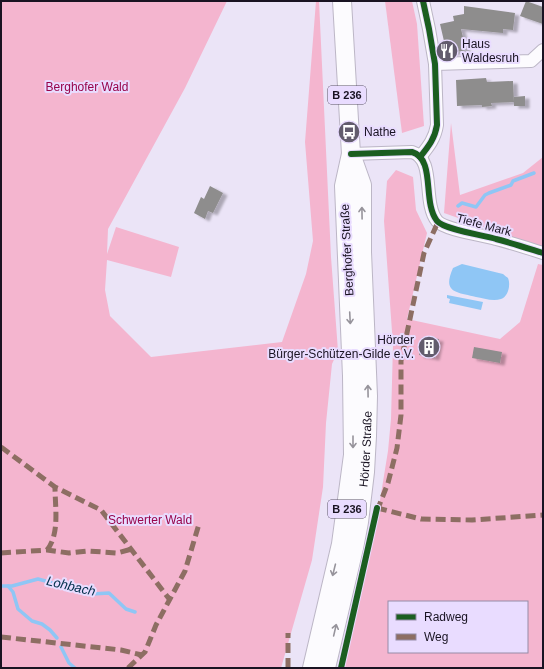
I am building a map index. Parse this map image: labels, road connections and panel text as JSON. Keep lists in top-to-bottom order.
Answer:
{
  "streets": {
    "main road": ["B 236", "Berghofer Straße", "Hörder Straße"],
    "street": ["Tiefe Mark"]
  },
  "crossings": [
    ["Berghofer Straße", "Hörder Straße"]
  ],
  "water": ["Lohbach"],
  "parks": ["Berghofer Wald", "Schwerter Wald"],
  "places": {
    "restaurant": ["Haus Waldesruh"],
    "bus stop": ["Nathe"],
    "building": ["Hörder Bürger-Schützen-Gilde e.V."]
  },
  "legend": ["Radweg", "Weg"]
}
